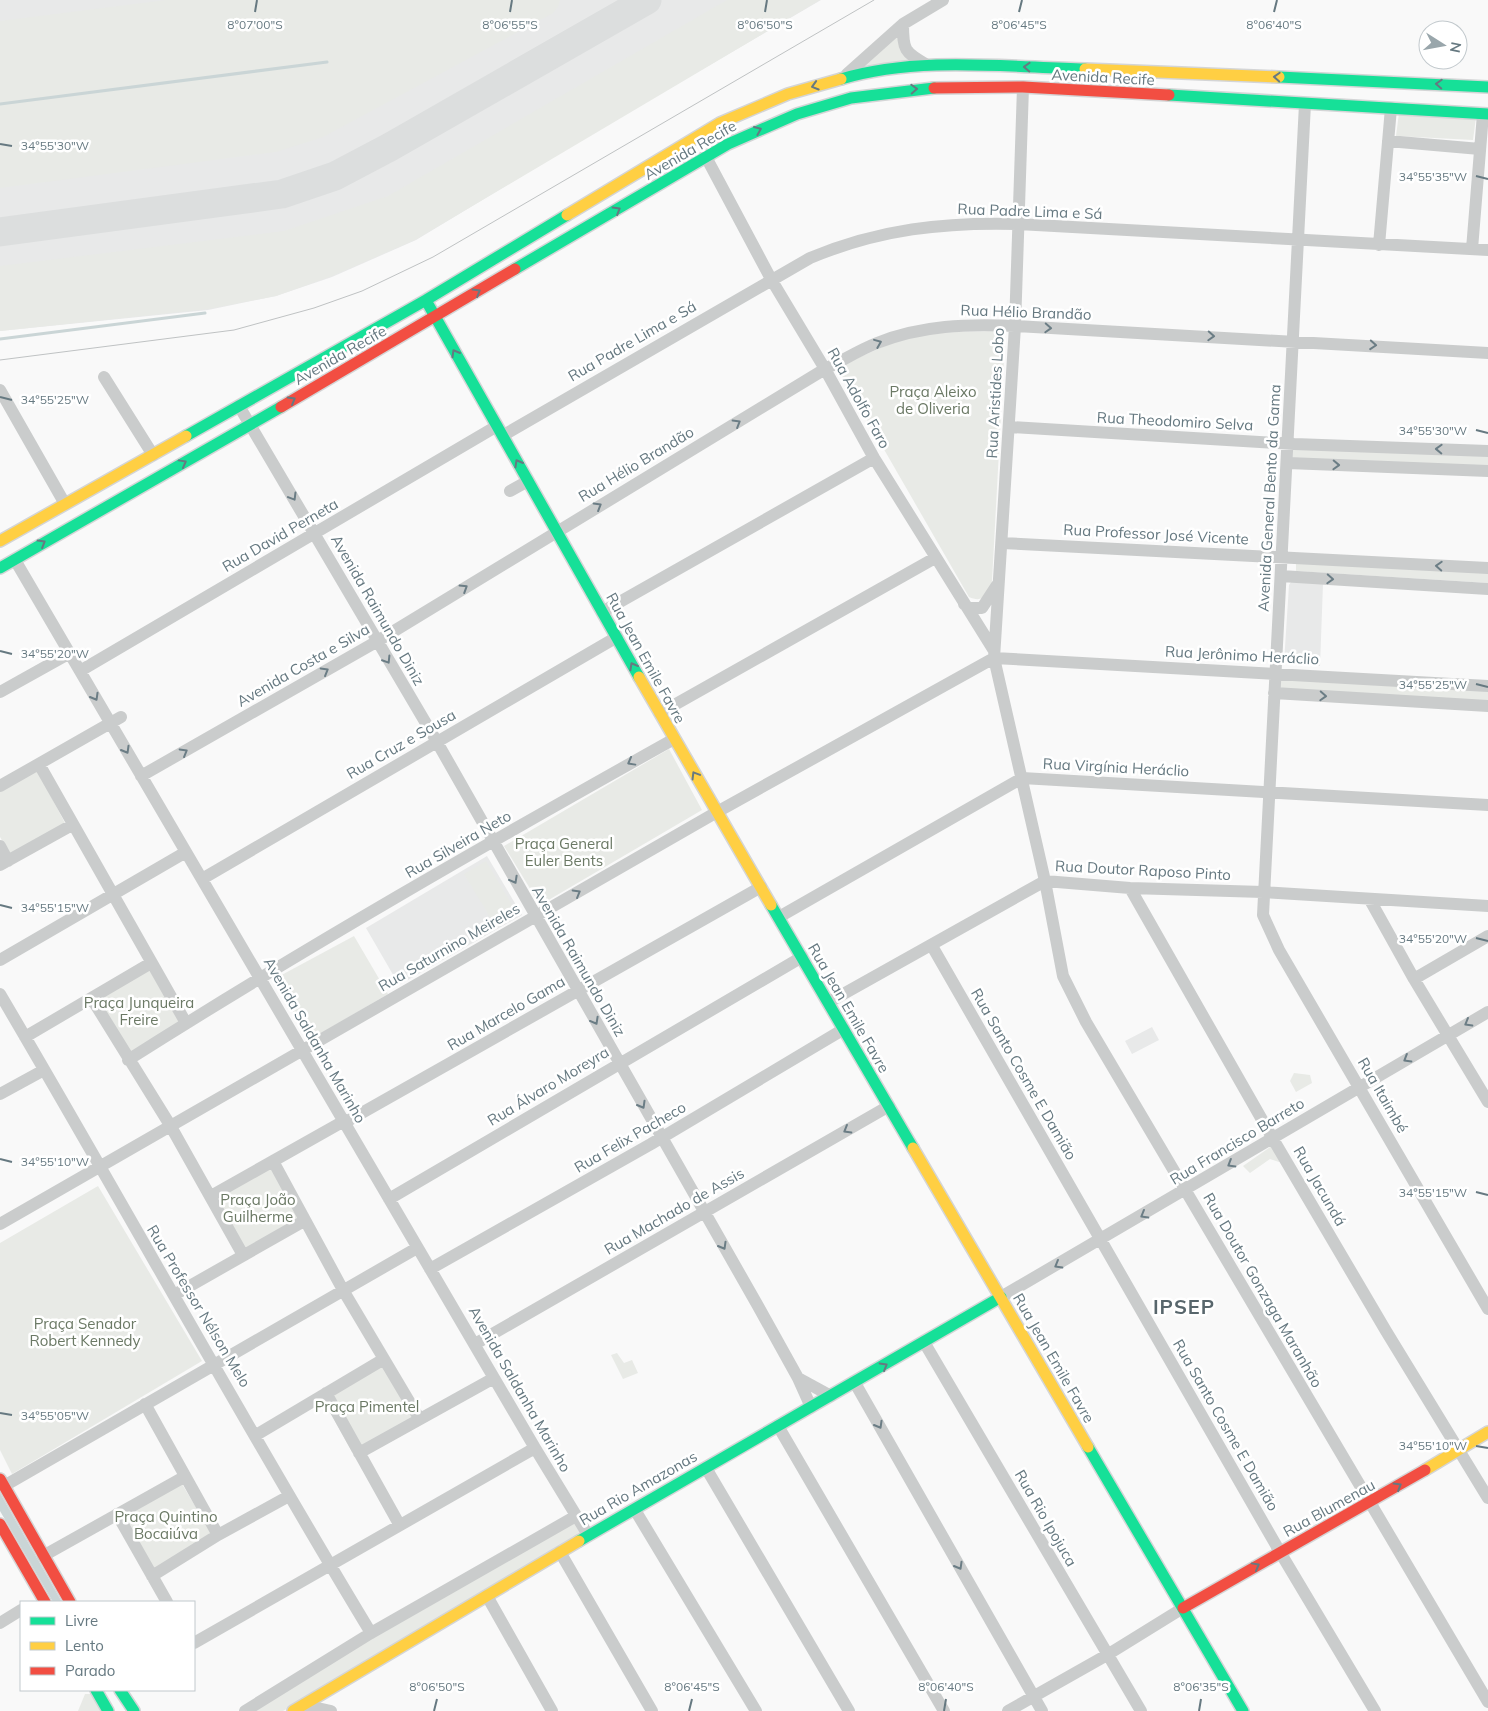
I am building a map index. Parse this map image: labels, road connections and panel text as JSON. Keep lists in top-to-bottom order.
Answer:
{
  "streets": {
    "main road": [
      "Avenida Recife",
      "Rua Jean Emile Favre",
      "Rua Rio Amazonas",
      "Rua Blumenau"
    ],
    "street": [
      "Rua Padre Lima e Sá",
      "Rua Hélio Brandão",
      "Rua Aristides Lobo",
      "Rua Adolfo Faro",
      "Rua Theodomiro Selva",
      "Avenida General Bento da Gama",
      "Rua Professor José Vicente",
      "Rua David Perneta",
      "Avenida Raimundo Diniz",
      "Rua Jerônimo Heráclio",
      "Avenida Costa e Silva",
      "Rua Cruz e Sousa",
      "Rua Virgínia Heráclio",
      "Rua Silveira Neto",
      "Rua Doutor Raposo Pinto",
      "Rua Saturnino Meireles",
      "Rua Marcelo Gama",
      "Avenida Saldanha Marinho",
      "Rua Santo Cosme E Damião",
      "Rua Álvaro Moreyra",
      "Rua Itaimbé",
      "Rua Felix Pacheco",
      "Rua Francisco Barreto",
      "Rua Jacundá",
      "Rua Machado de Assis",
      "Rua Doutor Gonzaga Maranhão",
      "Rua Professor Nélson Melo",
      "Rua Rio Ipojuca"
    ]
  },
  "crossings": [
    ["Avenida Recife", "Rua Aristides Lobo"],
    ["Avenida Recife", "Rua Adolfo Faro"],
    ["Avenida Recife", "Avenida General Bento da Gama"],
    ["Avenida Recife", "Avenida Raimundo Diniz"],
    ["Avenida Recife", "Rua Jean Emile Favre"],
    ["Avenida Recife", "Avenida Saldanha Marinho"],
    ["Rua Padre Lima e Sá", "Rua Aristides Lobo"],
    ["Rua Padre Lima e Sá", "Rua Adolfo Faro"],
    ["Rua Padre Lima e Sá", "Avenida General Bento da Gama"],
    ["Rua Padre Lima e Sá", "Rua David Perneta"],
    ["Rua Padre Lima e Sá", "Rua Jean Emile Favre"],
    ["Rua Hélio Brandão", "Rua Aristides Lobo"],
    ["Rua Hélio Brandão", "Rua Adolfo Faro"],
    ["Rua Hélio Brandão", "Avenida General Bento da Gama"],
    ["Rua Hélio Brandão", "Rua Jean Emile Favre"],
    ["Rua Hélio Brandão", "Avenida Costa e Silva"],
    ["Rua Aristides Lobo", "Rua Adolfo Faro"],
    ["Rua Aristides Lobo", "Rua Theodomiro Selva"],
    ["Rua Aristides Lobo", "Rua Professor José Vicente"],
    ["Rua Aristides Lobo", "Rua Jerônimo Heráclio"],
    ["Rua Aristides Lobo", "Rua Saturnino Meireles"],
    ["Rua Aristides Lobo", "Rua Doutor Gonzaga Maranhão"],
    ["Rua Adolfo Faro", "Rua Jerônimo Heráclio"],
    ["Rua Adolfo Faro", "Rua Saturnino Meireles"],
    ["Rua Adolfo Faro", "Rua Doutor Gonzaga Maranhão"],
    ["Rua Theodomiro Selva", "Avenida General Bento da Gama"],
    ["Avenida General Bento da Gama", "Rua Professor José Vicente"],
    ["Avenida General Bento da Gama", "Rua Jerônimo Heráclio"],
    ["Avenida General Bento da Gama", "Rua Virgínia Heráclio"],
    ["Avenida General Bento da Gama", "Rua Doutor Raposo Pinto"],
    ["Avenida General Bento da Gama", "Rua Itaimbé"],
    ["Rua David Perneta", "Avenida Raimundo Diniz"],
    ["Rua David Perneta", "Rua Jean Emile Favre"],
    ["Rua David Perneta", "Avenida Saldanha Marinho"],
    ["Avenida Raimundo Diniz", "Avenida Costa e Silva"],
    ["Avenida Raimundo Diniz", "Rua Cruz e Sousa"],
    ["Avenida Raimundo Diniz", "Rua Silveira Neto"],
    ["Avenida Raimundo Diniz", "Rua Saturnino Meireles"],
    ["Avenida Raimundo Diniz", "Rua Marcelo Gama"],
    ["Avenida Raimundo Diniz", "Rua Álvaro Moreyra"],
    ["Avenida Raimundo Diniz", "Rua Felix Pacheco"],
    ["Avenida Raimundo Diniz", "Rua Machado de Assis"],
    ["Avenida Raimundo Diniz", "Rua Rio Amazonas"],
    ["Rua Jerônimo Heráclio", "Rua Saturnino Meireles"],
    ["Rua Jerônimo Heráclio", "Rua Doutor Gonzaga Maranhão"],
    ["Rua Jean Emile Favre", "Avenida Costa e Silva"],
    ["Rua Jean Emile Favre", "Rua Cruz e Sousa"],
    ["Rua Jean Emile Favre", "Rua Virgínia Heráclio"],
    ["Rua Jean Emile Favre", "Rua Silveira Neto"],
    ["Rua Jean Emile Favre", "Rua Doutor Raposo Pinto"],
    ["Rua Jean Emile Favre", "Rua Saturnino Meireles"],
    ["Rua Jean Emile Favre", "Rua Marcelo Gama"],
    ["Rua Jean Emile Favre", "Rua Álvaro Moreyra"],
    ["Rua Jean Emile Favre", "Rua Felix Pacheco"],
    ["Rua Jean Emile Favre", "Rua Francisco Barreto"],
    ["Rua Jean Emile Favre", "Rua Machado de Assis"],
    ["Rua Jean Emile Favre", "Rua Rio Amazonas"],
    ["Rua Jean Emile Favre", "Rua Blumenau"],
    ["Avenida Costa e Silva", "Avenida Saldanha Marinho"],
    ["Rua Cruz e Sousa", "Avenida Saldanha Marinho"],
    ["Rua Virgínia Heráclio", "Rua Doutor Gonzaga Maranhão"],
    ["Rua Silveira Neto", "Avenida Saldanha Marinho"],
    ["Rua Doutor Raposo Pinto", "Rua Santo Cosme E Damião"],
    ["Rua Doutor Raposo Pinto", "Rua Itaimbé"],
    ["Rua Doutor Raposo Pinto", "Rua Jacundá"],
    ["Rua Doutor Raposo Pinto", "Rua Doutor Gonzaga Maranhão"],
    ["Rua Saturnino Meireles", "Avenida Saldanha Marinho"],
    ["Rua Saturnino Meireles", "Rua Doutor Gonzaga Maranhão"],
    ["Rua Saturnino Meireles", "Rua Professor Nélson Melo"],
    ["Rua Marcelo Gama", "Avenida Saldanha Marinho"],
    ["Avenida Saldanha Marinho", "Rua Álvaro Moreyra"],
    ["Avenida Saldanha Marinho", "Rua Felix Pacheco"],
    ["Avenida Saldanha Marinho", "Rua Machado de Assis"],
    ["Avenida Saldanha Marinho", "Rua Rio Amazonas"],
    ["Rua Santo Cosme E Damião", "Rua Francisco Barreto"],
    ["Rua Santo Cosme E Damião", "Rua Blumenau"],
    ["Rua Itaimbé", "Rua Francisco Barreto"],
    ["Rua Francisco Barreto", "Rua Jacundá"],
    ["Rua Francisco Barreto", "Rua Doutor Gonzaga Maranhão"],
    ["Rua Francisco Barreto", "Rua Rio Amazonas"],
    ["Rua Jacundá", "Rua Blumenau"],
    ["Rua Doutor Gonzaga Maranhão", "Rua Blumenau"],
    ["Rua Professor Nélson Melo", "Rua Rio Amazonas"],
    ["Rua Rio Amazonas", "Rua Rio Ipojuca"]
  ],
  "one_way": [
    "Avenida Raimundo Diniz",
    "Avenida Costa e Silva",
    "Rua Francisco Barreto",
    "Rua Machado de Assis",
    "Rua Blumenau"
  ],
  "districts": ["IPSEP"],
  "parks": [
    "Praça Aleixo de Oliveria",
    "Praça General Euler Bents",
    "Praça Junqueira Freire",
    "Praça João Guilherme",
    "Praça Senador Robert Kennedy",
    "Praça Pimentel",
    "Praça Quintino Bocaiúva"
  ],
  "legend": ["Livre", "Lento", "Parado"],
  "north": "right",
  "coordinates": [
    "8°07'00\"S",
    "8°06'55\"S",
    "8°06'50\"S",
    "8°06'45\"S",
    "8°06'40\"S",
    "34°55'30\"W",
    "34°55'35\"W",
    "34°55'25\"W",
    "34°55'20\"W",
    "34°55'15\"W",
    "34°55'10\"W",
    "34°55'05\"W",
    "8°06'35\"S"
  ]
}
